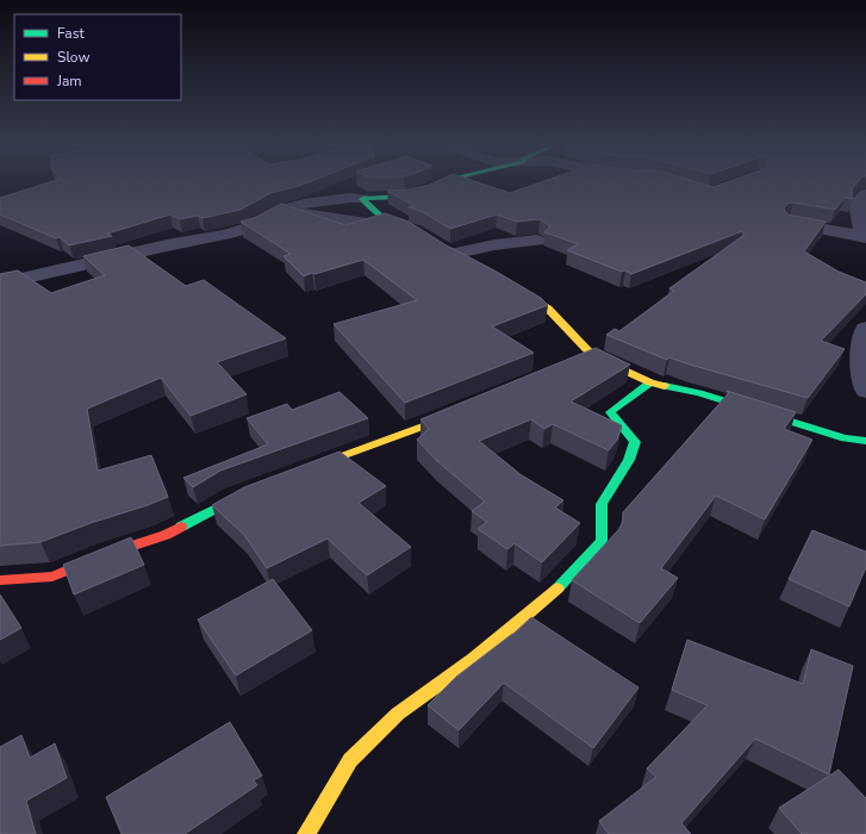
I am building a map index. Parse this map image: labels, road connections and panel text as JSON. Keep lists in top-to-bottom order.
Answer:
{
  "legend": ["Fast", "Slow", "Jam"]
}
